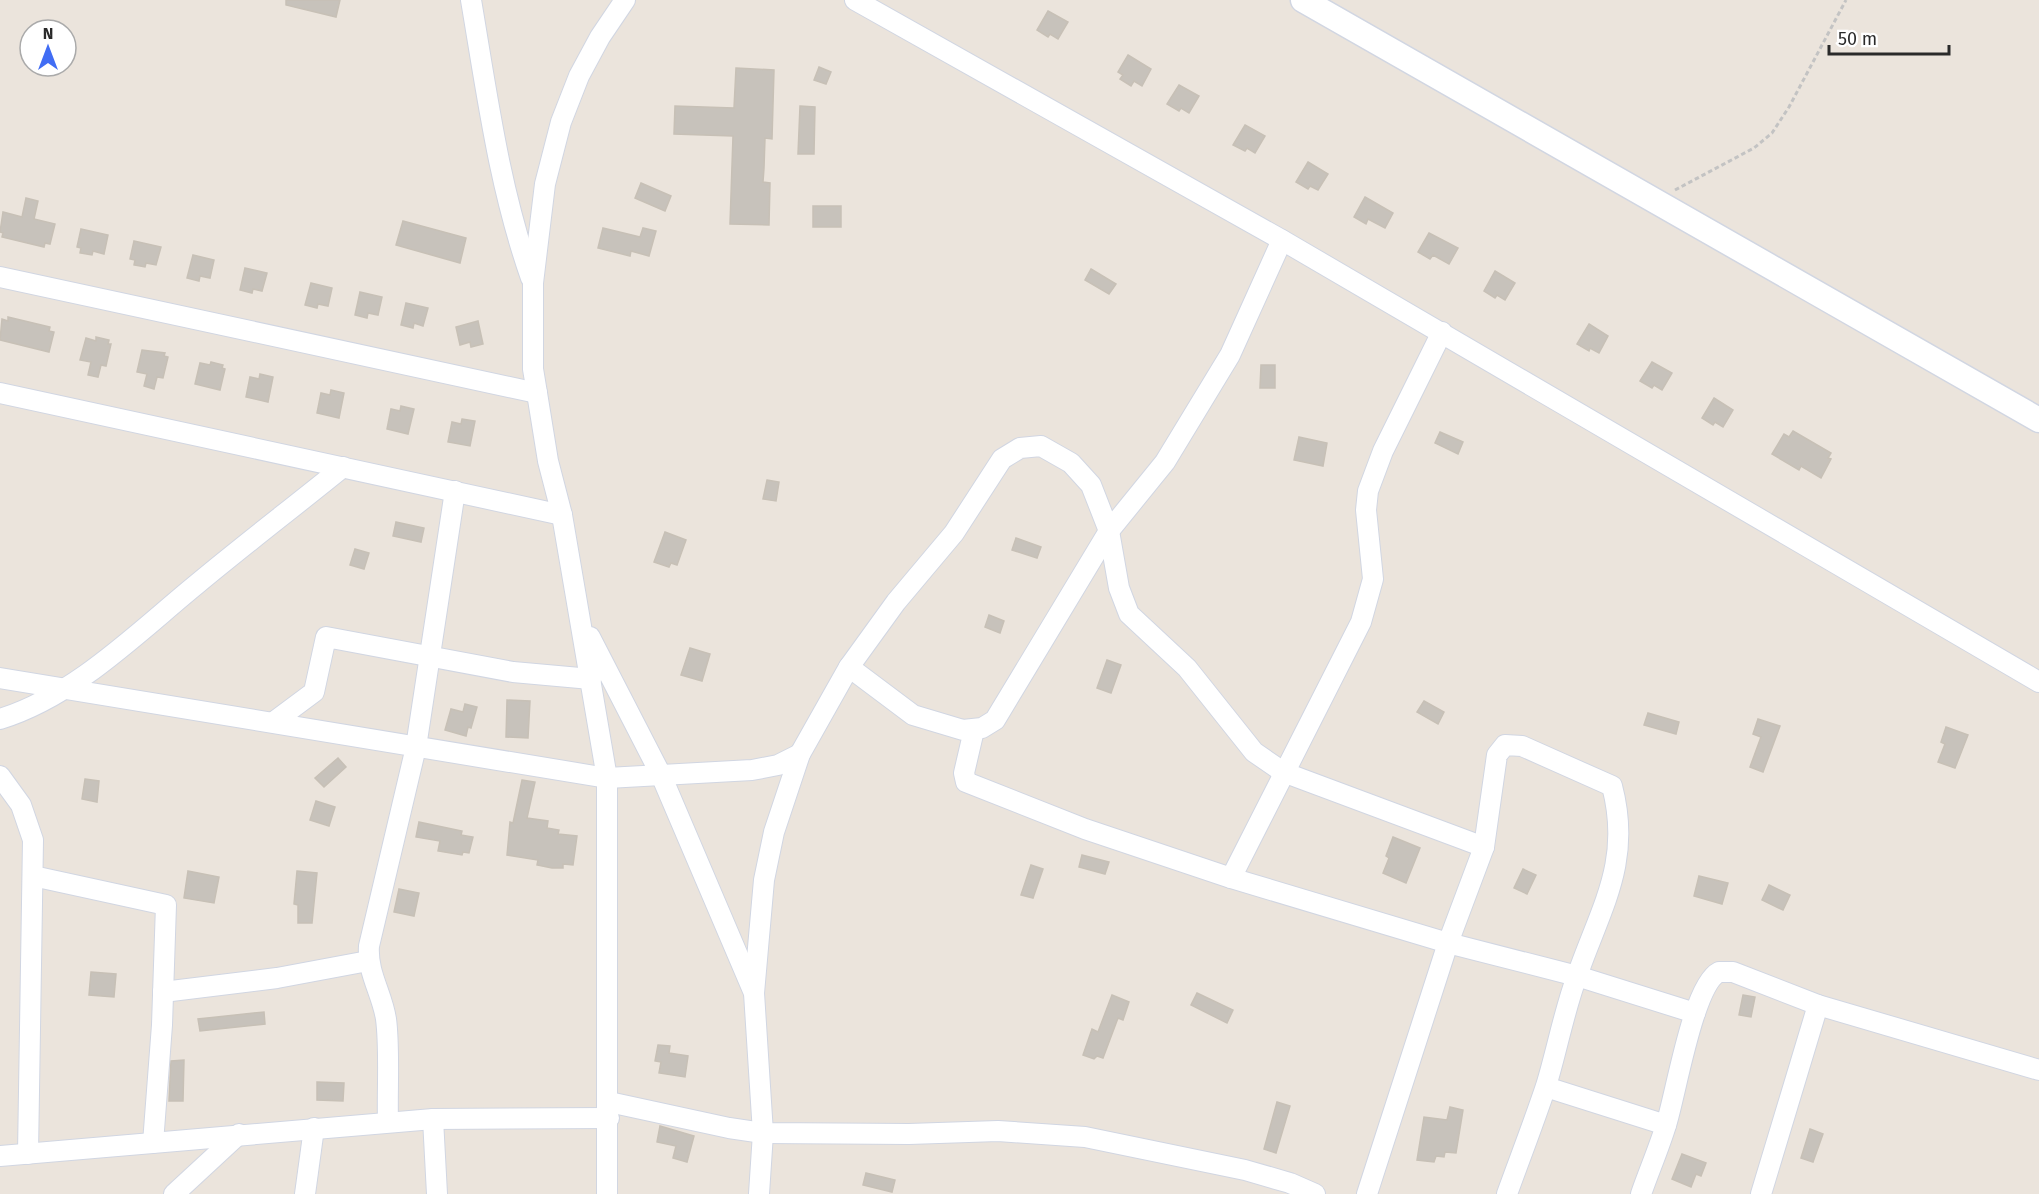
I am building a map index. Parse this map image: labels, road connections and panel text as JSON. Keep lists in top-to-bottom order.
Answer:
{
  "scale_bar": "50 m",
  "north": "top"
}
